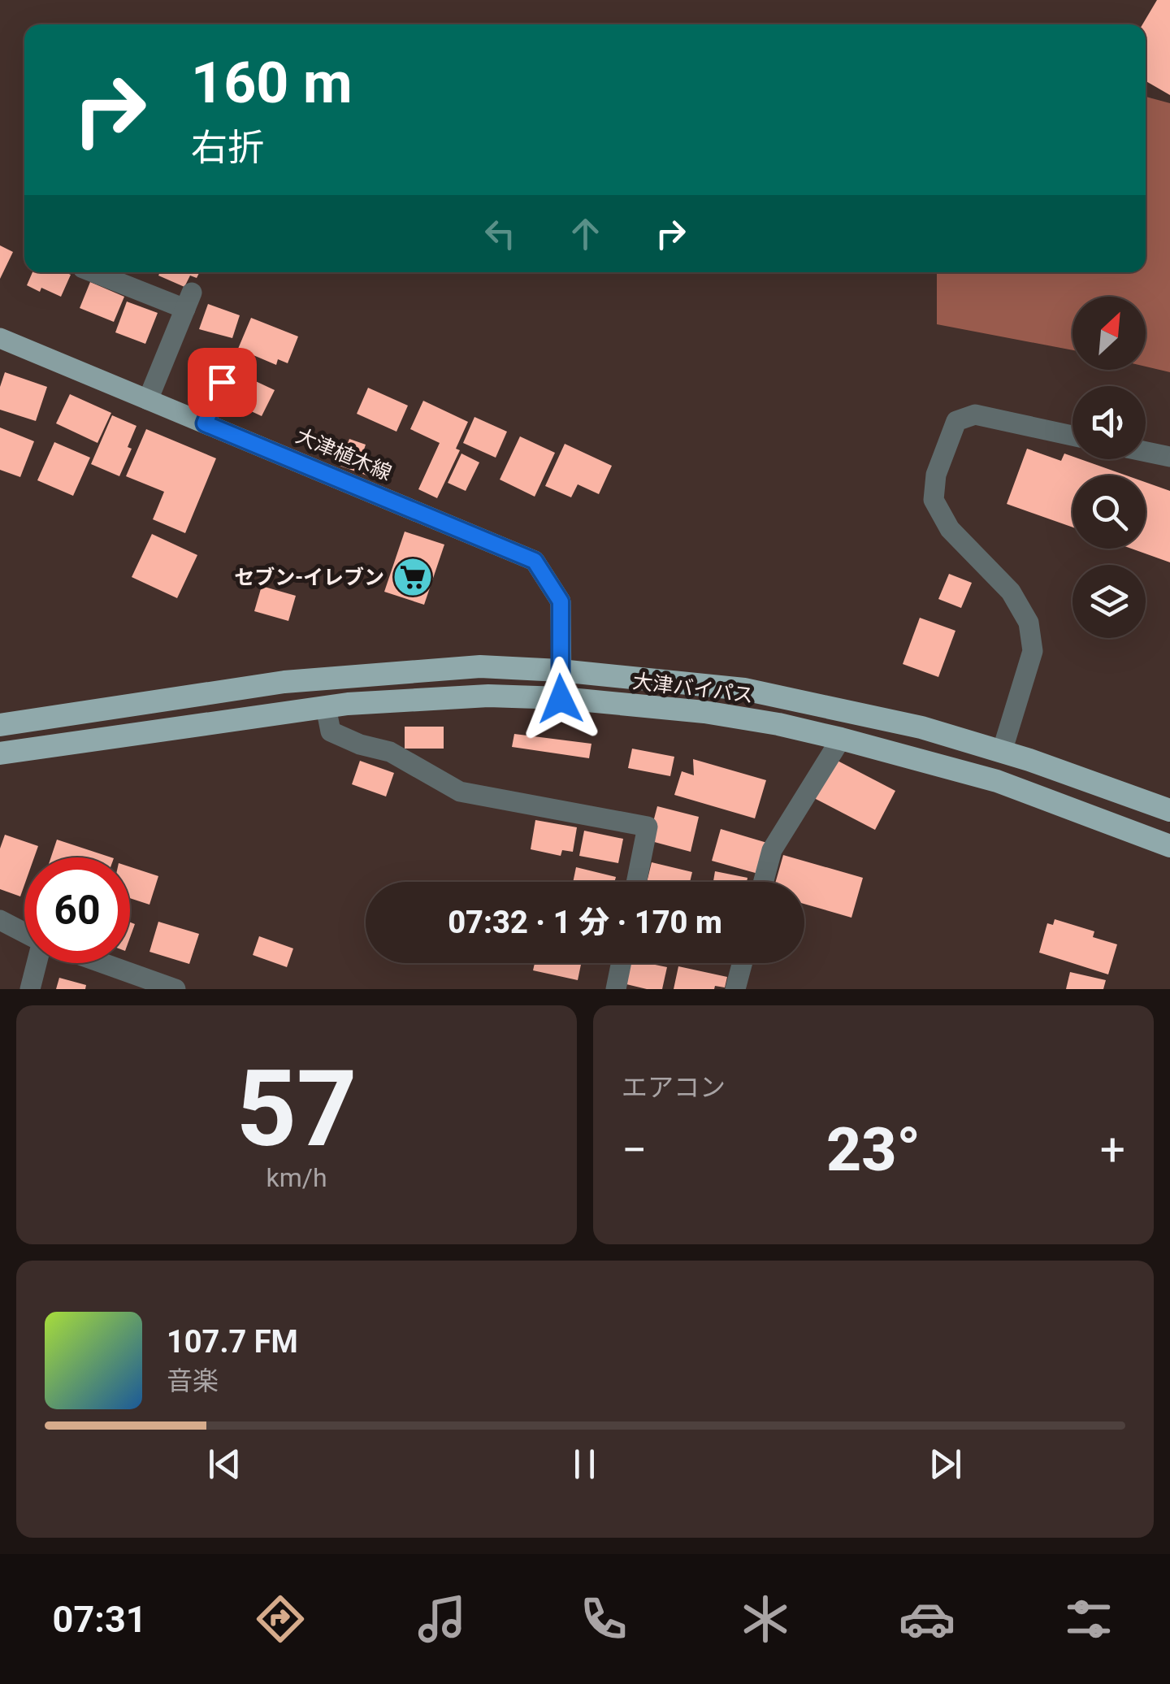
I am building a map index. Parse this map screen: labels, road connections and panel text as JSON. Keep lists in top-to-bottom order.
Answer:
{
  "streets": {
    "highway": ["大津バイパス"],
    "main road": ["大津植木線"]
  },
  "crossings": [
    ["大津植木線", "大津バイパス"]
  ],
  "places": {
    "supermarket": ["セブン-イレブン"]
  },
  "north": "top right",
  "page": {
    "turn": ["160 m", "右折"],
    "limit": "60",
    "trip": "07:32 · 1 分 · 170 m",
    "tile": [
      ["57", "km/h"],
      "エアコン"
    ],
    "heat": ["−", "23°", "+"],
    "song": ["107.7 FM", "音楽"],
    "tabs": "07:31"
  }
}
